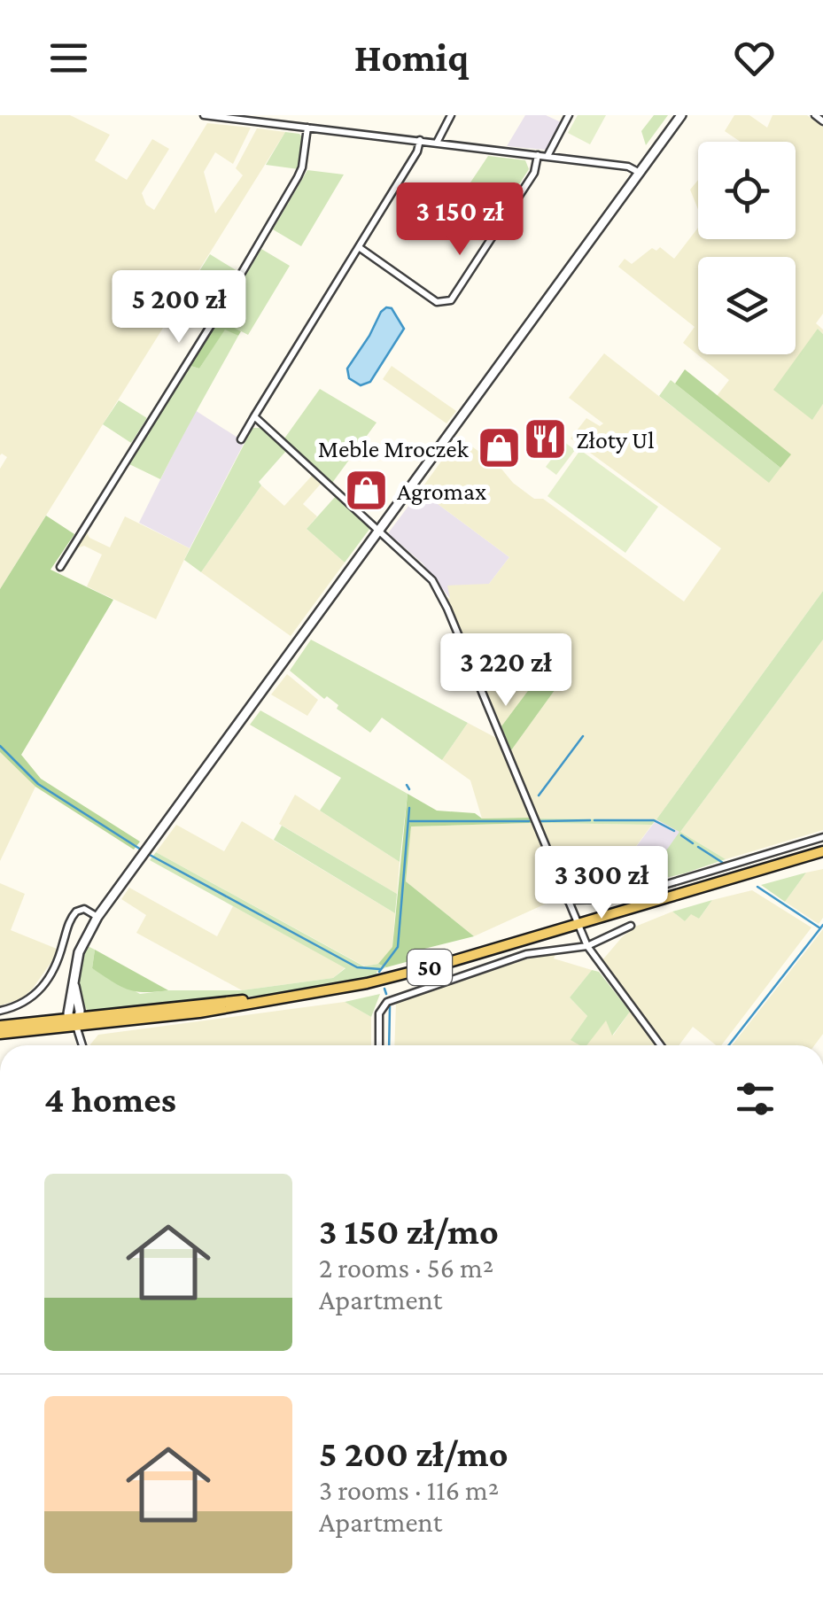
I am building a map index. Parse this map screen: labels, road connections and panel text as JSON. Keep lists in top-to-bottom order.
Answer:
{
  "streets": {
    "main road": ["50"]
  },
  "places": {
    "restaurant": ["Złoty Ul"],
    "shop": ["Meble Mroczek", "Agromax"]
  },
  "page": {
    "header": "Homiq",
    "price": [
      "3 150 zł",
      "5 200 zł",
      "3 220 zł",
      "3 300 zł"
    ],
    "heading": "4 homes",
    "list": [
      {
        "name": "3 150 zł/mo",
        "note": "2 rooms · 56 m² · Apartment"
      },
      {
        "name": "5 200 zł/mo",
        "note": "3 rooms · 116 m² · Apartment"
      }
    ]
  }
}
